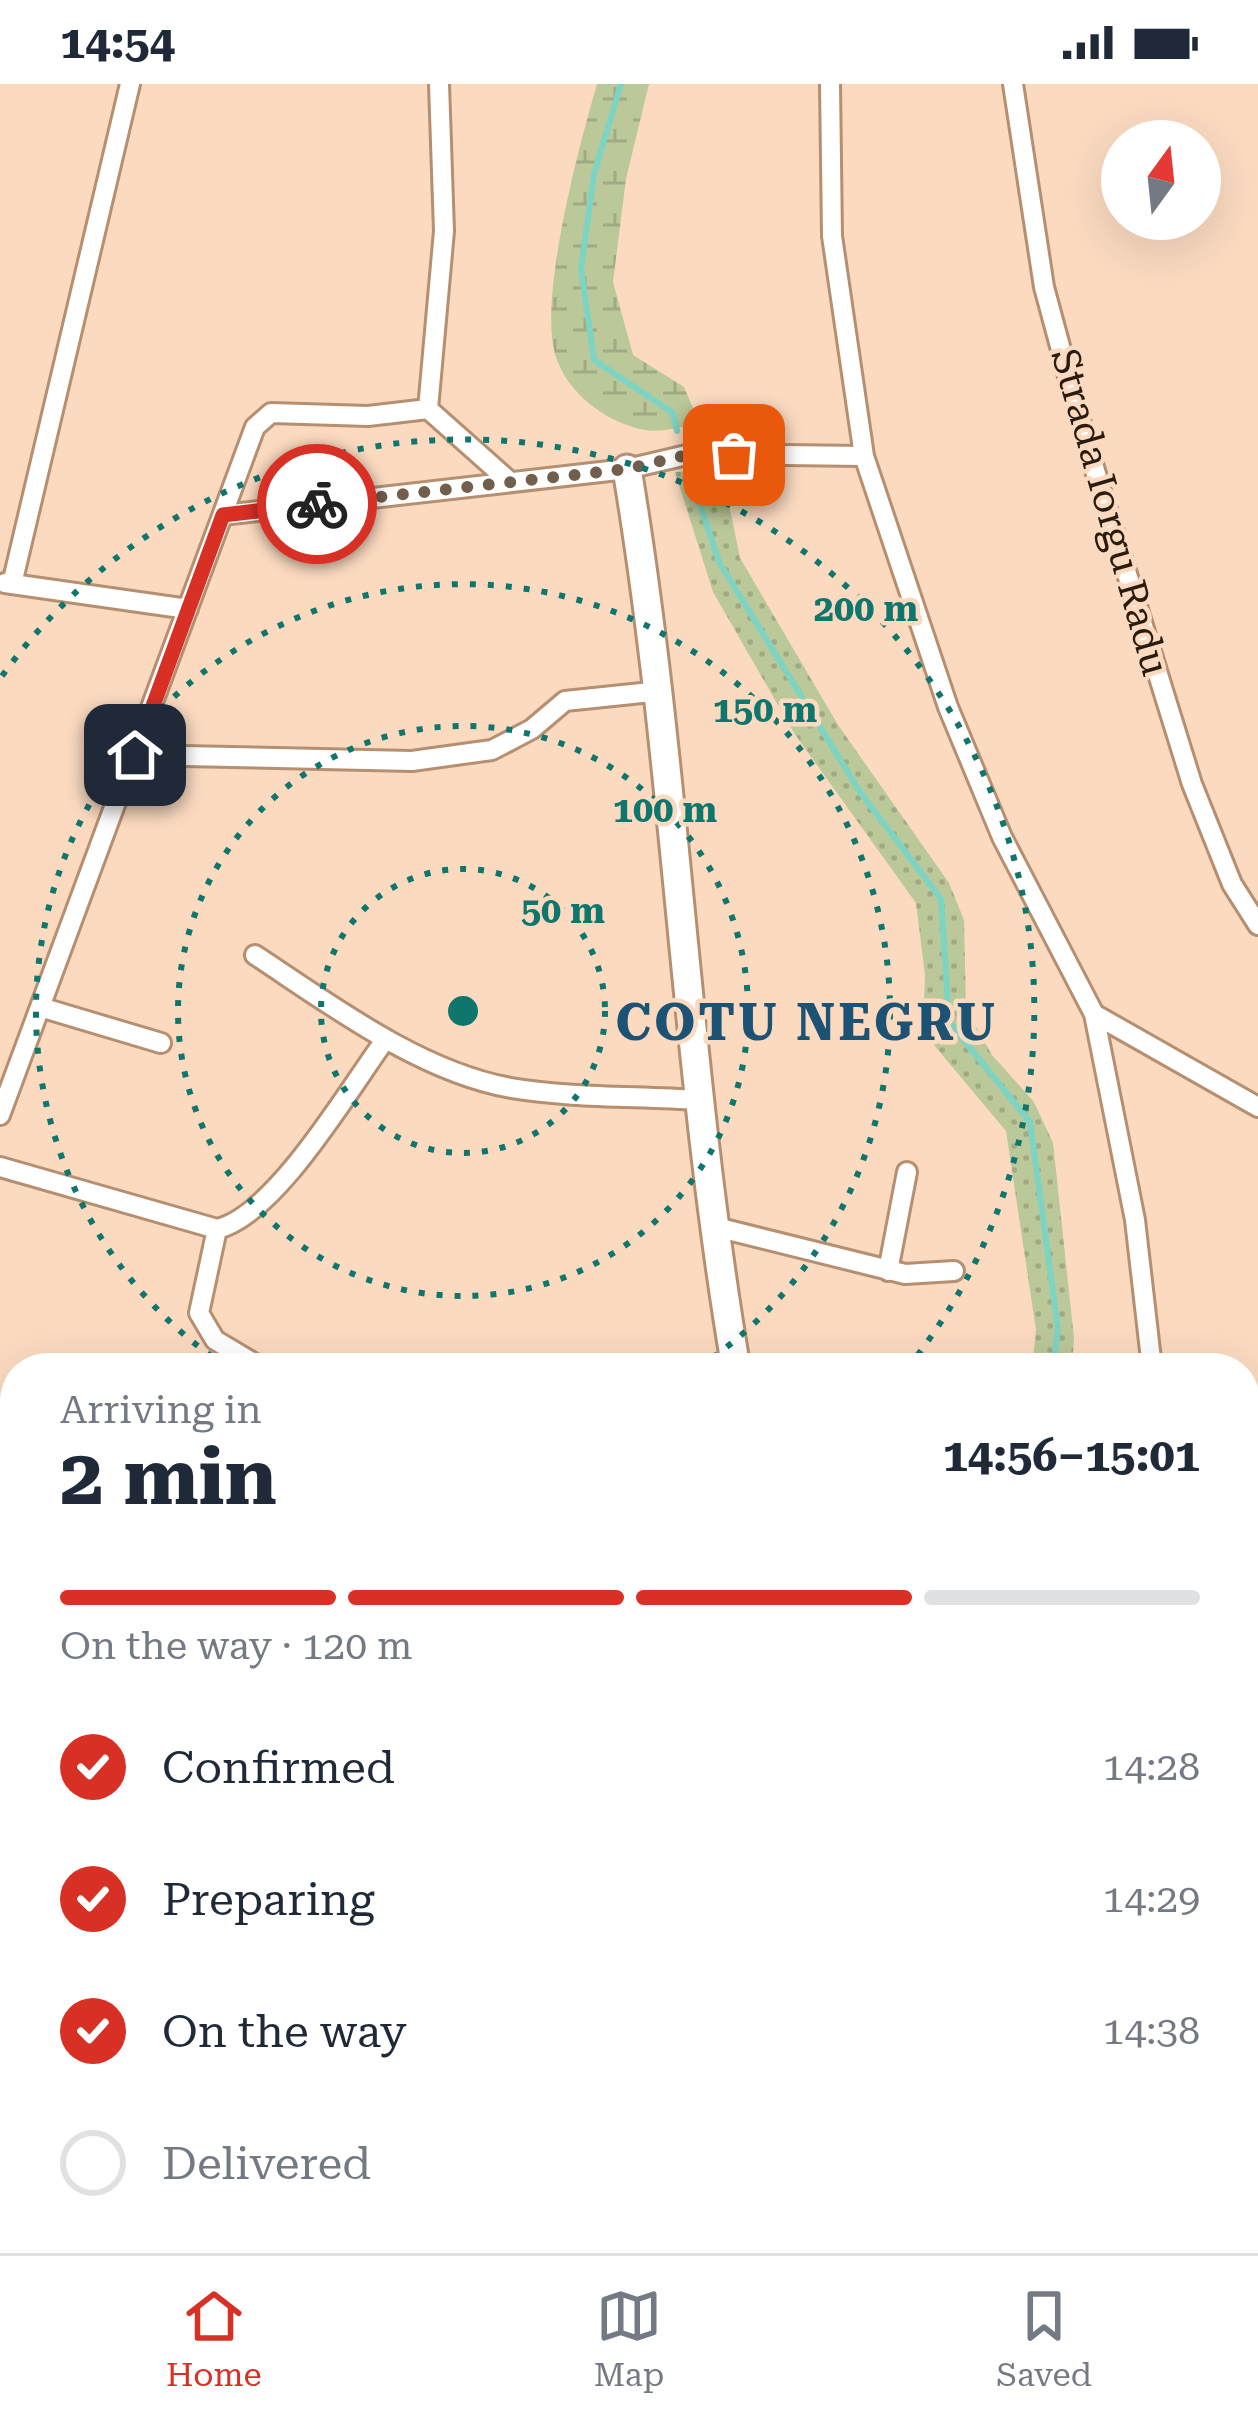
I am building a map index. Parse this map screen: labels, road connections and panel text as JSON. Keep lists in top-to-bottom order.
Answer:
{
  "streets": {
    "street": ["Strada Iorgu Radu"]
  },
  "districts": ["COTU NEGRU"],
  "north": "top",
  "page": {
    "status": "14:54",
    "heading": ["2 min", "Arriving in", "14:56–15:01"],
    "bar": "On the way · 120 m",
    "list": [
      ["Confirmed", "14:28"],
      ["Preparing", "14:29"],
      ["On the way", "14:38"],
      "Delivered"
    ],
    "tabs": ["Home", "Map", "Saved"]
  },
  "rings": [
    "200 m",
    "150 m",
    "100 m",
    "50 m"
  ]
}
